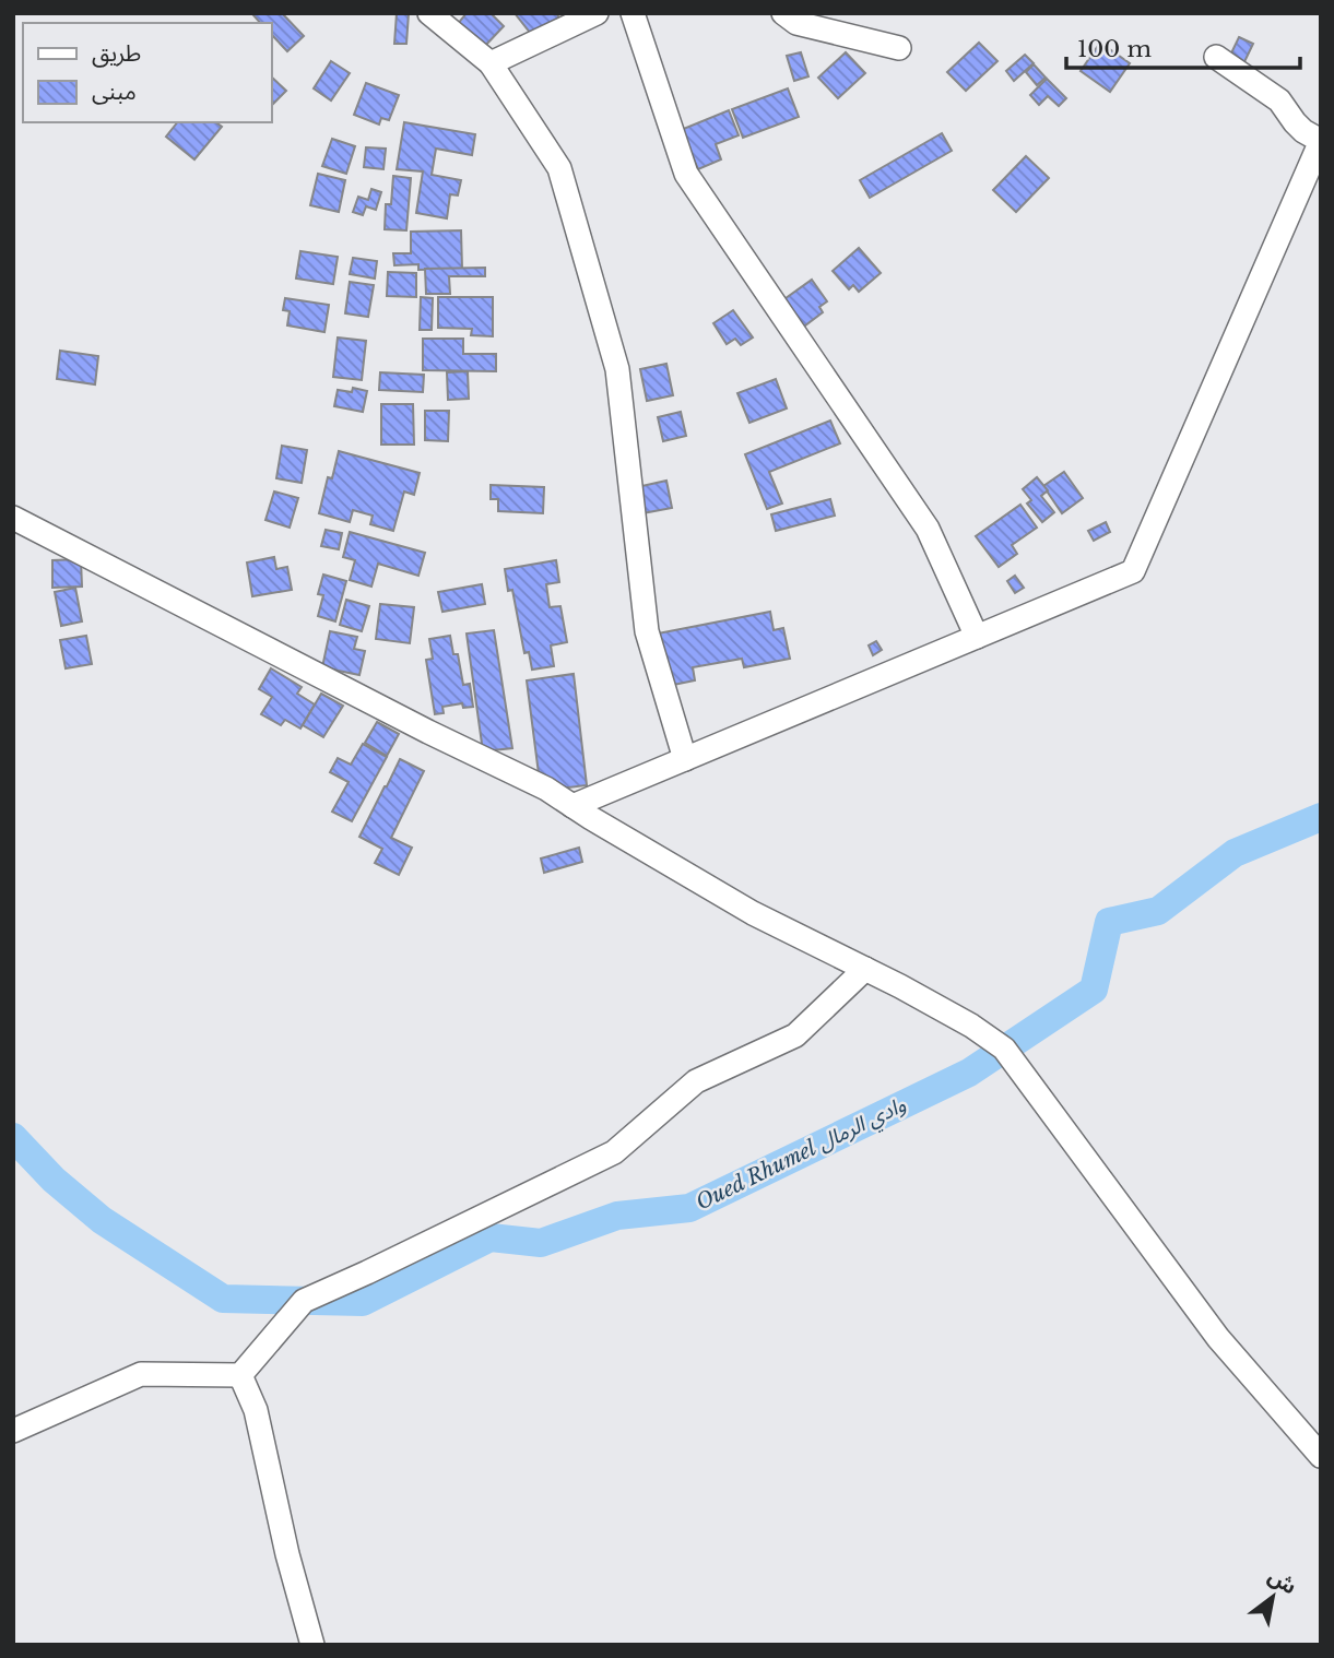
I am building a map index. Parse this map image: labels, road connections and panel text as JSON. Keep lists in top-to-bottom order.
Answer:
{
  "water": ["Oued Rhumel وادي الرمال"],
  "legend": ["طريق", "مبنى"],
  "scale_bar": "100 m",
  "north": "top right"
}
